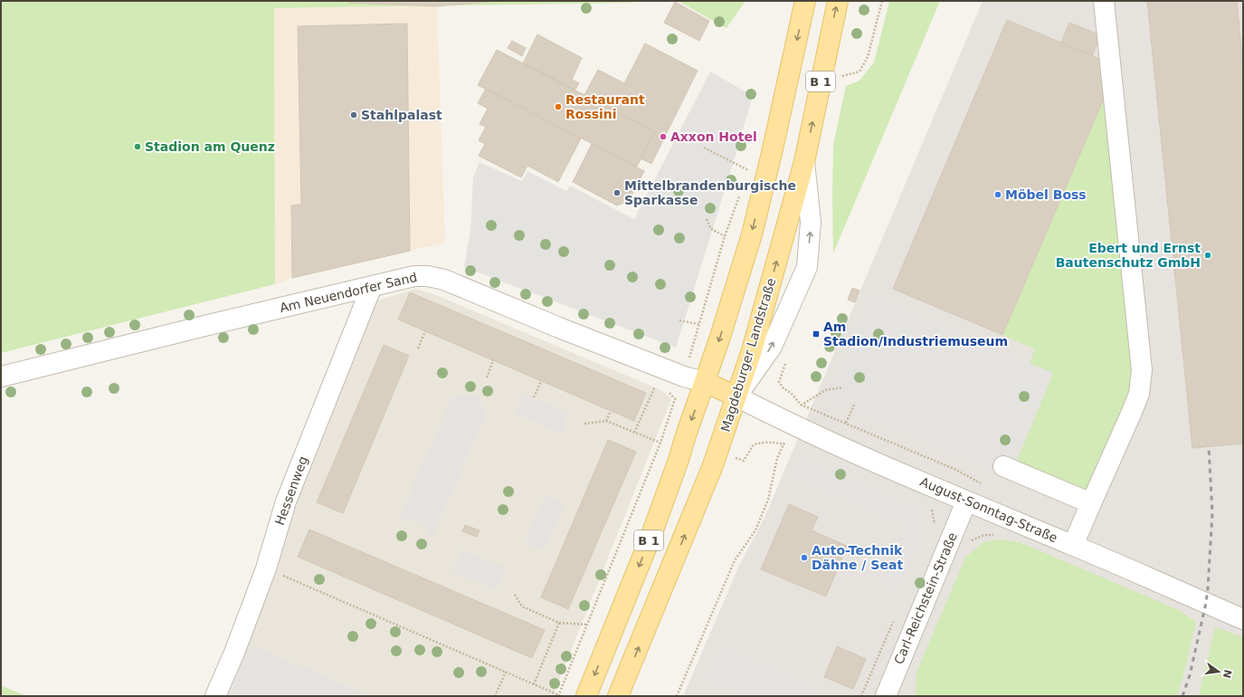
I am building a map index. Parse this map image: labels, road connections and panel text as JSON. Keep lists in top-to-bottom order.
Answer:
{
  "streets": {
    "main road": ["B 1", "Magdeburger Landstraße"],
    "street": [
      "Am Neuendorfer Sand",
      "Hessenweg",
      "August-Sonntag-Straße",
      "Carl-Reichstein-Straße"
    ]
  },
  "crossings": [
    ["B 1", "Am Neuendorfer Sand"],
    ["Am Neuendorfer Sand", "Hessenweg"],
    ["Magdeburger Landstraße", "August-Sonntag-Straße"],
    ["August-Sonntag-Straße", "Carl-Reichstein-Straße"]
  ],
  "places": {
    "other": [
      "Restaurant Rossini",
      "Stahlpalast",
      "Axxon Hotel",
      "Stadion am Quenz",
      "Mittelbrandenburgische Sparkasse",
      "Möbel Boss",
      "Ebert und Ernst Bautenschutz GmbH",
      "Auto-Technik Dähne / Seat"
    ],
    "transit": ["Am Stadion/Industriemuseum"]
  },
  "north": "right"
}
